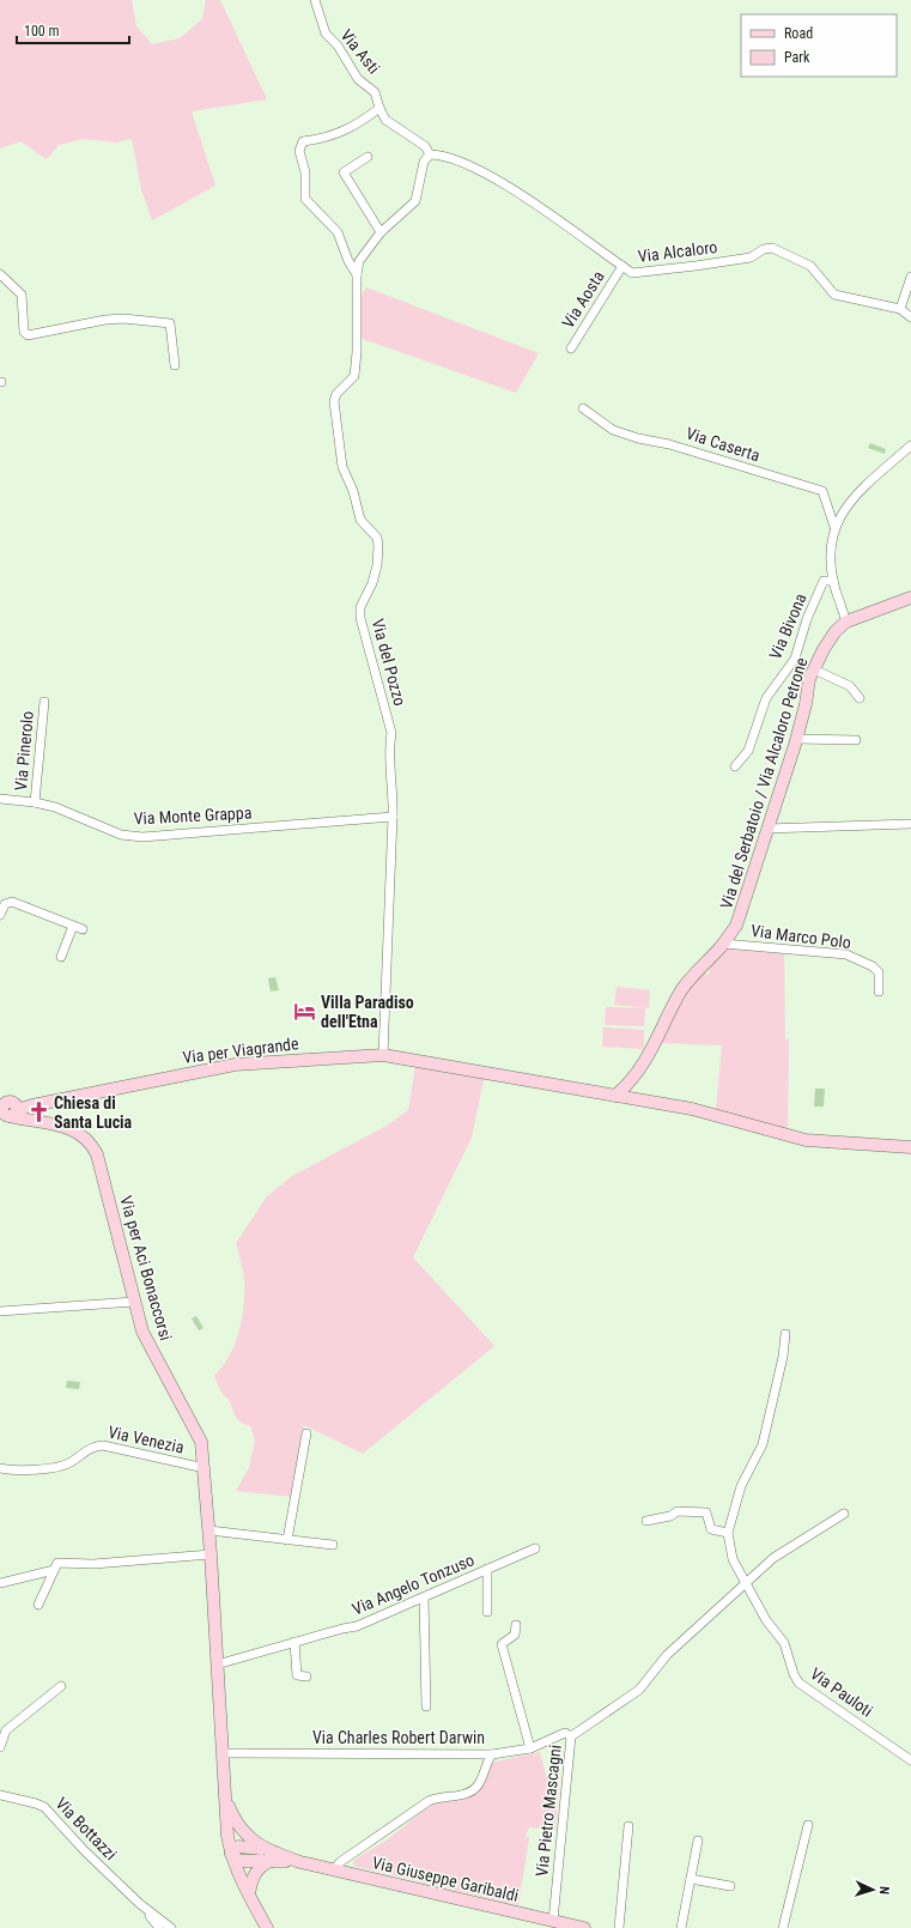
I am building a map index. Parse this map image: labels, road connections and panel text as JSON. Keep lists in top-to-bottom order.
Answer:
{
  "streets": {
    "main road": [
      "Via del Serbatoio / Via Alcaloro Petrone",
      "Via per Viagrande",
      "Via per Aci Bonaccorsi",
      "Via Giuseppe Garibaldi"
    ],
    "street": [
      "Via Asti",
      "Via Alcaloro",
      "Via Aosta",
      "Via Caserta",
      "Via Bivona",
      "Via del Pozzo",
      "Via Pinerolo",
      "Via Monte Grappa",
      "Via Marco Polo",
      "Via Venezia",
      "Via Angelo Tonzuso",
      "Via Pauloti",
      "Via Charles Robert Darwin",
      "Via Pietro Mascagni",
      "Via Bottazzi"
    ]
  },
  "crossings": [
    ["Via Asti", "Via Alcaloro"],
    ["Via Asti", "Via del Pozzo"],
    ["Via Alcaloro", "Via Aosta"],
    ["Via Alcaloro", "Via del Pozzo"],
    ["Via del Pozzo", "Via Monte Grappa"],
    ["Via del Pozzo", "Via per Viagrande"],
    ["Via Pinerolo", "Via Monte Grappa"],
    ["Via del Serbatoio / Via Alcaloro Petrone", "Via Marco Polo"],
    ["Via del Serbatoio / Via Alcaloro Petrone", "Via per Viagrande"],
    ["Via per Viagrande", "Via per Aci Bonaccorsi"],
    ["Via per Aci Bonaccorsi", "Via Venezia"],
    ["Via per Aci Bonaccorsi", "Via Angelo Tonzuso"],
    ["Via per Aci Bonaccorsi", "Via Charles Robert Darwin"],
    ["Via Pauloti", "Via Pietro Mascagni"],
    ["Via Charles Robert Darwin", "Via Pietro Mascagni"],
    ["Via Pietro Mascagni", "Via Giuseppe Garibaldi"]
  ],
  "places": {
    "hotel": ["Villa Paradiso dell'Etna"],
    "church": ["Chiesa di Santa Lucia"]
  },
  "legend": ["Road", "Park"],
  "scale_bar": "100 m",
  "north": "right"
}
